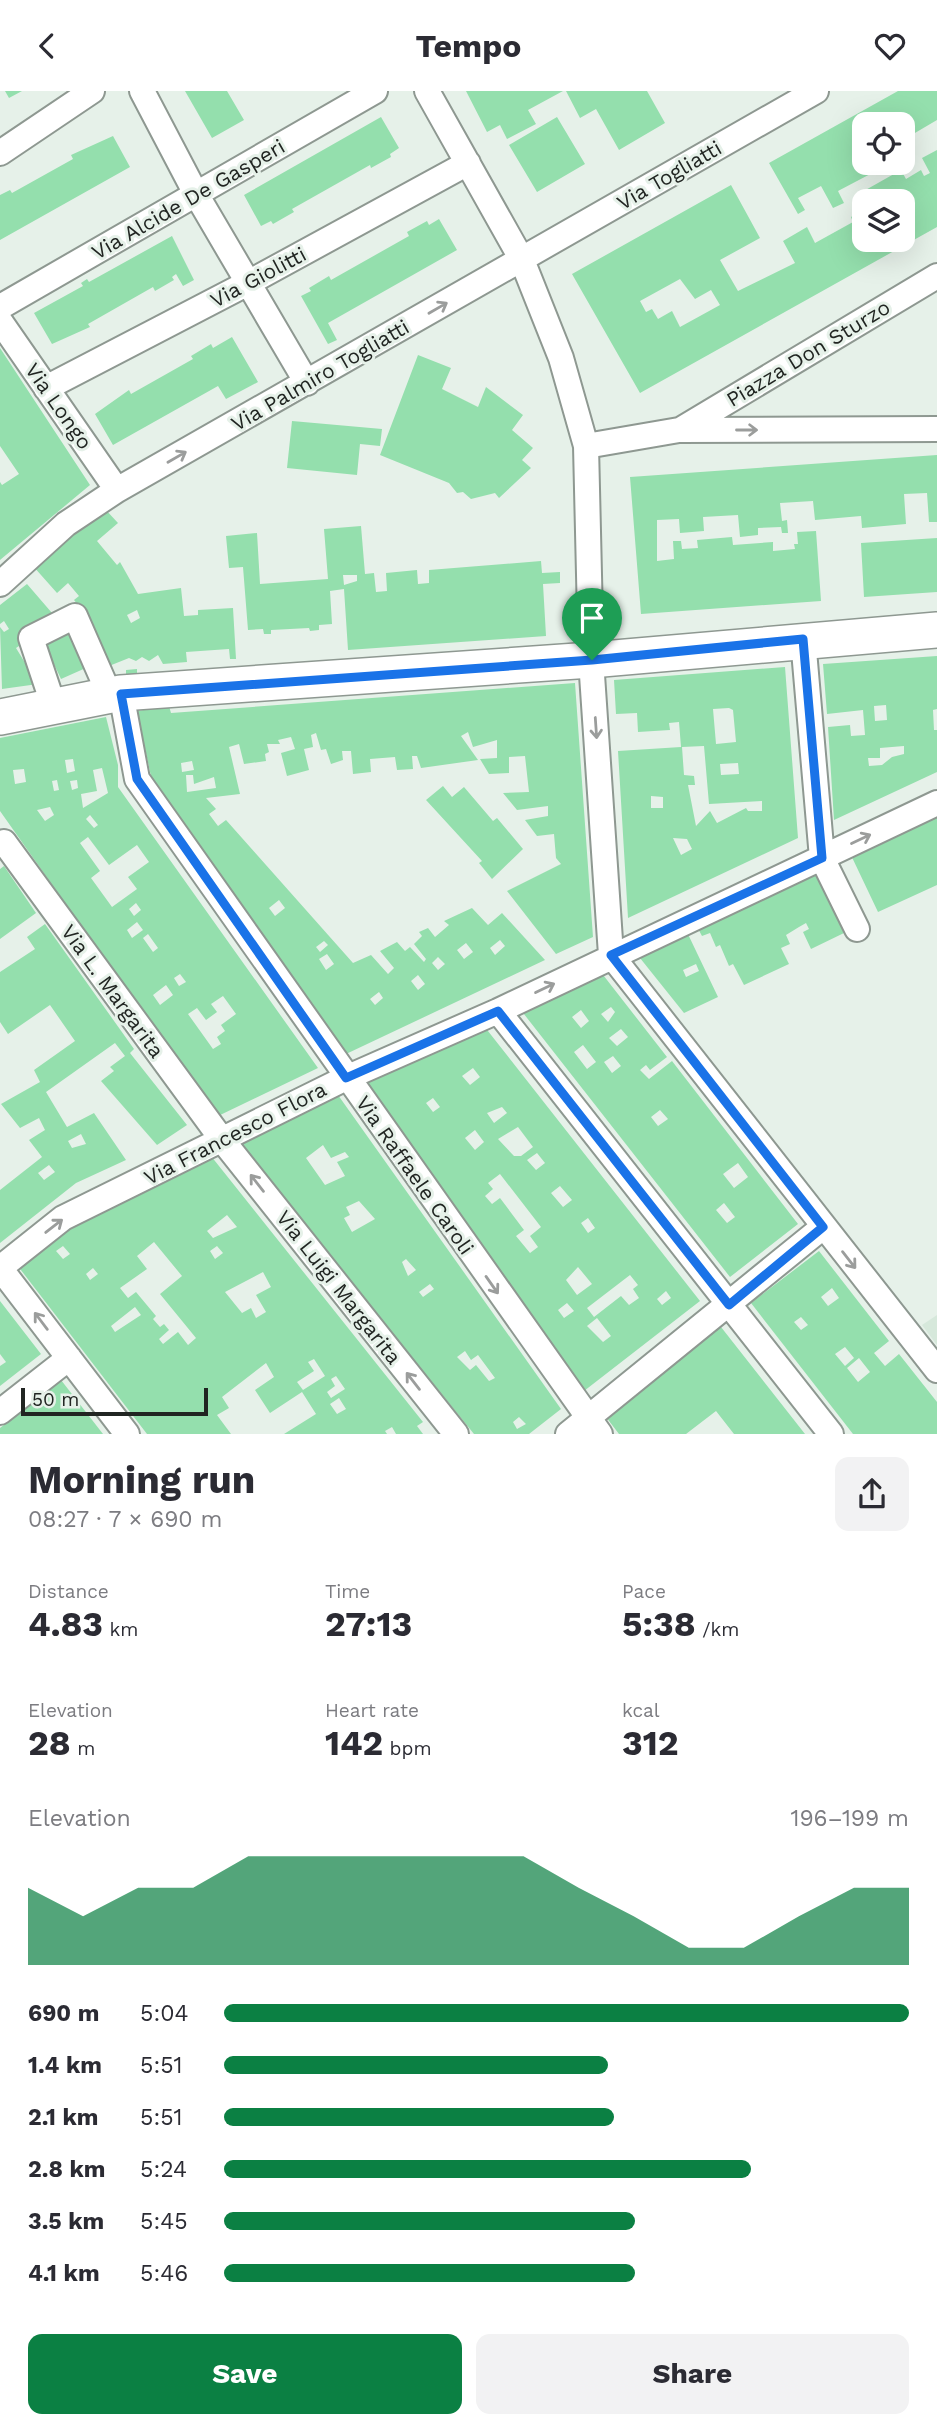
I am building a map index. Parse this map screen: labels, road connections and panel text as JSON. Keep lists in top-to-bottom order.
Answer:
{
  "streets": {
    "street": [
      "Via Togliatti",
      "Via Alcide De Gasperi",
      "Via Giolitti",
      "Piazza Don Sturzo",
      "Via Palmiro Togliatti",
      "Via Longo",
      "Via L. Margarita",
      "Via Francesco Flora",
      "Via Raffaele Caroli",
      "Via Luigi Margarita"
    ]
  },
  "crossings": [
    ["Via Togliatti", "Via Palmiro Togliatti"],
    ["Via Giolitti", "Via Longo"],
    ["Via Palmiro Togliatti", "Via Longo"],
    ["Via L. Margarita", "Via Francesco Flora"],
    ["Via L. Margarita", "Via Luigi Margarita"],
    ["Via Francesco Flora", "Via Raffaele Caroli"],
    ["Via Francesco Flora", "Via Luigi Margarita"]
  ],
  "one_way": ["Via Palmiro Togliatti", "Via Francesco Flora", "Via Luigi Margarita"],
  "scale_bar": "50 m",
  "page": {
    "header": "Tempo",
    "scale": "50 m",
    "heading": ["Morning run", "08:27 · 7 × 690 m"],
    "stats": [
      ["Distance", "4.83 km"],
      ["Time", "27:13"],
      ["Pace", "5:38 /km"],
      ["Elevation", "28 m"],
      ["Heart rate", "142 bpm"],
      ["kcal", "312"]
    ],
    "chart": ["Elevation", "196–199 m"],
    "list": [
      {
        "name": "690 m",
        "note": "5:04"
      },
      {
        "name": "1.4 km",
        "note": "5:51"
      },
      {
        "name": "2.1 km",
        "note": "5:51"
      },
      {
        "name": "2.8 km",
        "note": "5:24"
      },
      {
        "name": "3.5 km",
        "note": "5:45"
      },
      {
        "name": "4.1 km",
        "note": "5:46"
      }
    ],
    "buttons": ["Save", "Share"]
  }
}
